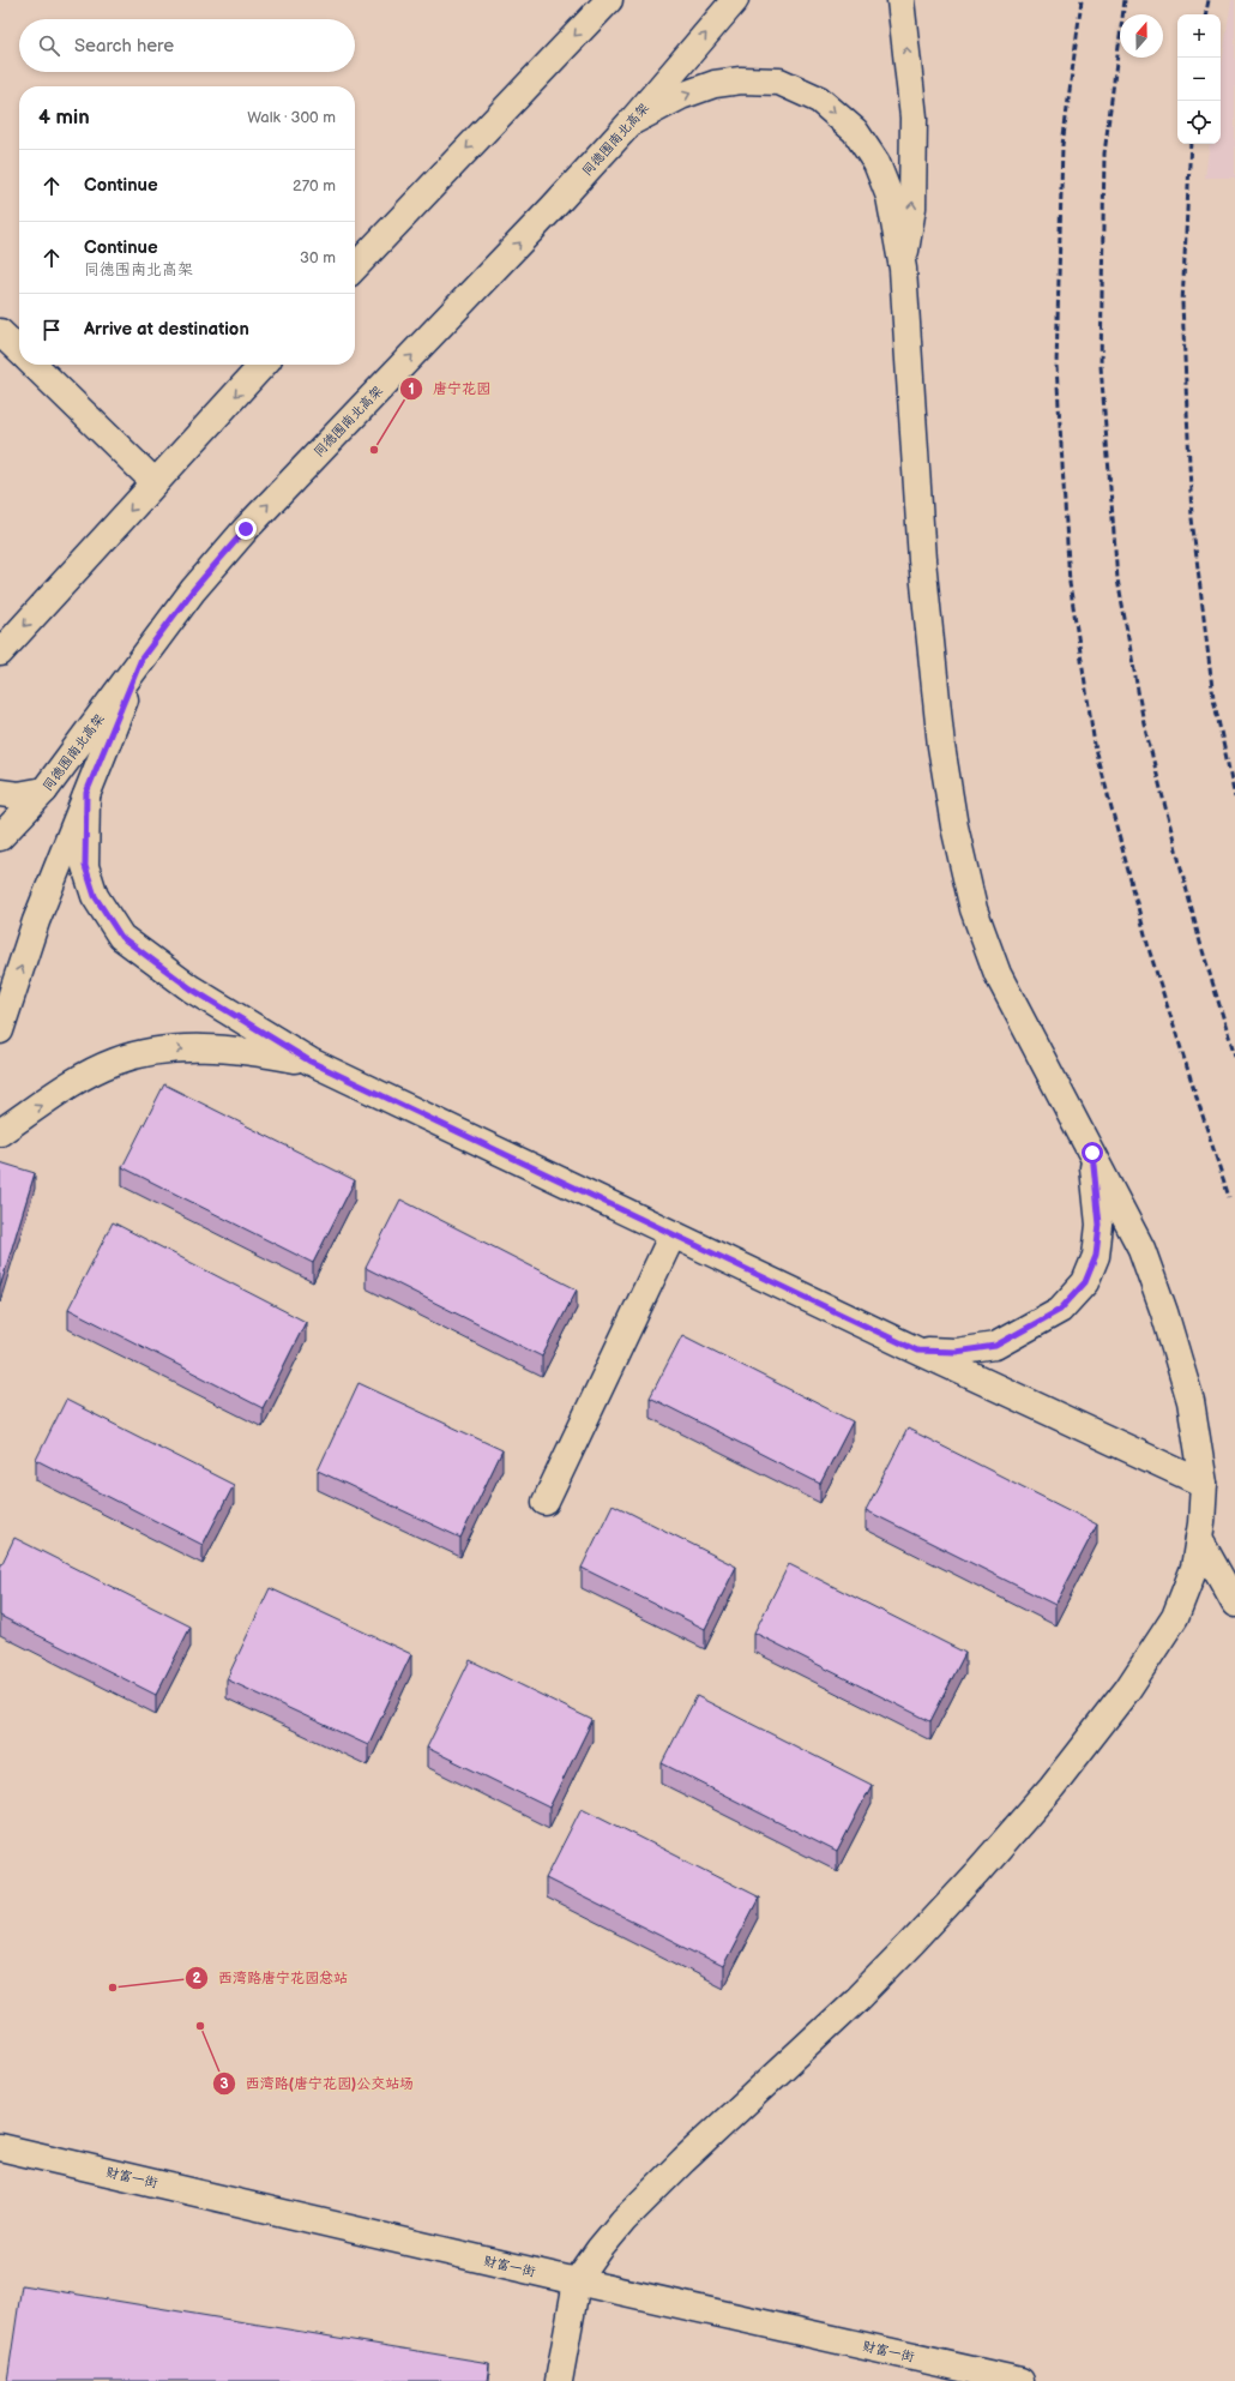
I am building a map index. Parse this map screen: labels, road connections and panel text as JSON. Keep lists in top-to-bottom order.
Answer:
{
  "streets": {
    "street": ["同德围南北高架", "财富一街"]
  },
  "places": ["唐宁花园", "西湾路唐宁花园总站", "西湾路(唐宁花园)公交站场"],
  "north": "top",
  "page": {
    "map_buttons": ["+", "−"],
    "search": "Search here",
    "heading": ["4 min", "Walk · 300 m"],
    "list": [
      ["Continue", "270 m"],
      ["Continue", "同德围南北高架", "30 m"],
      "Arrive at destination"
    ]
  }
}
